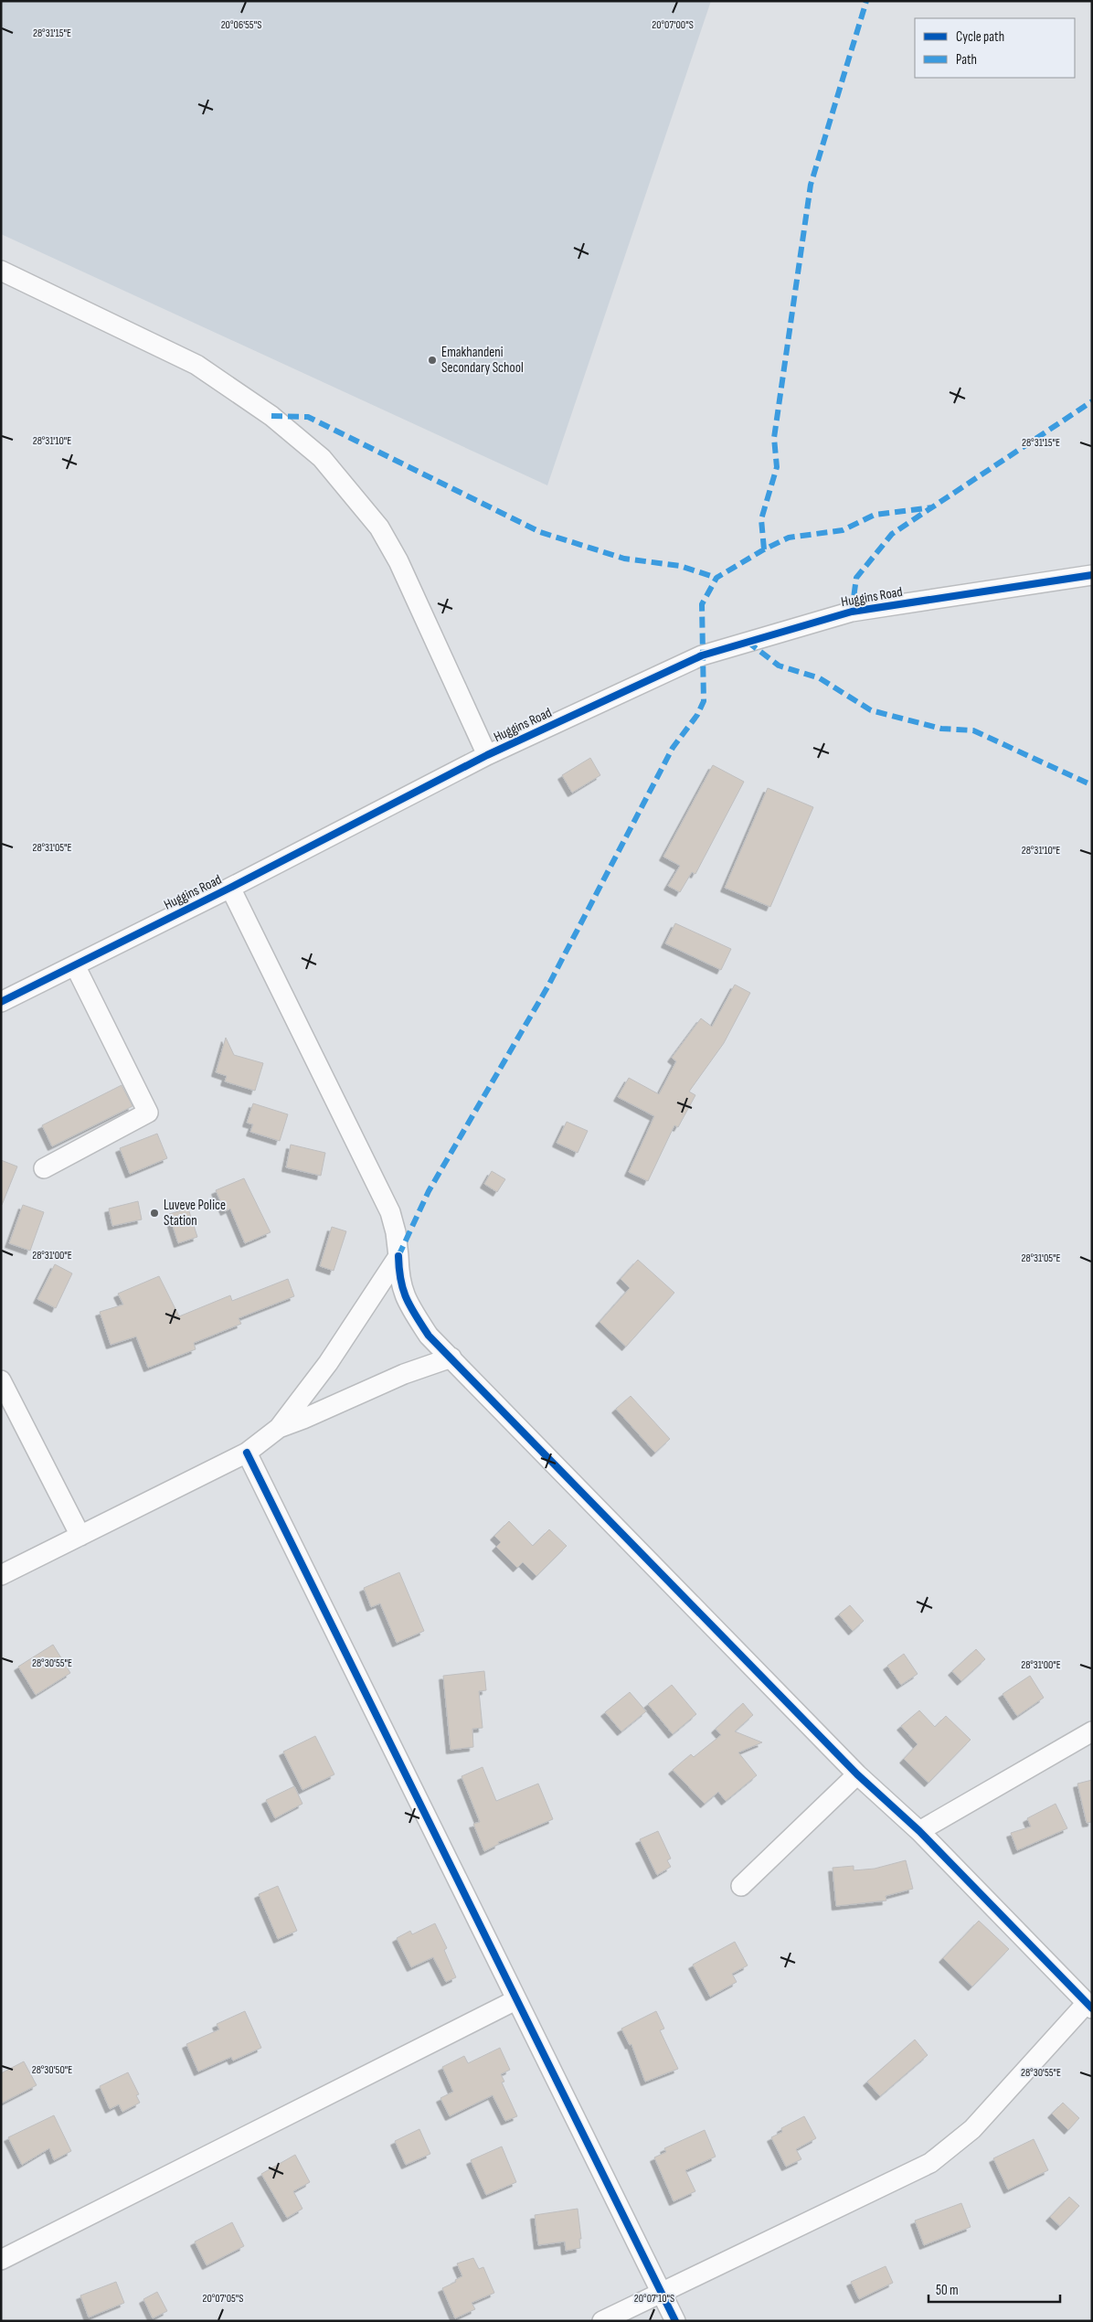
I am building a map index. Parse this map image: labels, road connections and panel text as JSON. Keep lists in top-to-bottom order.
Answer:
{
  "streets": {
    "street": ["Huggins Road"]
  },
  "places": ["Emakhandeni Secondary School", "Luveve Police Station"],
  "legend": ["Cycle path", "Path"],
  "scale_bar": "50 m",
  "coordinates": [
    "20°06'55\"S",
    "20°07'00\"S",
    "28°31'15\"E",
    "28°31'10\"E",
    "28°31'05\"E",
    "28°31'00\"E",
    "28°30'55\"E",
    "28°30'50\"E",
    "20°07'05\"S",
    "20°07'10\"S"
  ]
}
